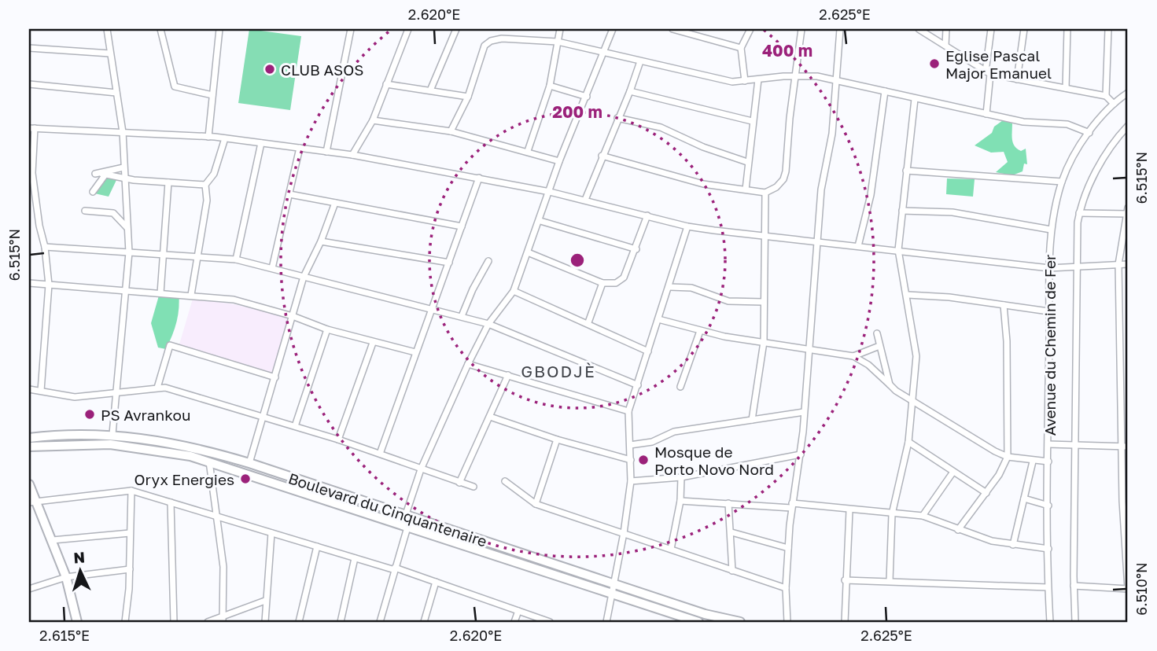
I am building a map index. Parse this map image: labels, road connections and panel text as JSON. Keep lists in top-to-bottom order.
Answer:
{
  "streets": {
    "main road": ["Boulevard du Cinquantenaire"],
    "street": ["Avenue du Chemin de Fer"]
  },
  "districts": ["GBODJÈ"],
  "places": [
    "Eglise Pascal Major Emanuel",
    "CLUB ASOS",
    "PS Avrankou",
    "Mosque de Porto Novo Nord",
    "Oryx Energies"
  ],
  "north": "top",
  "coordinates": [
    "2.620°E",
    "2.625°E",
    "6.515°N",
    "6.510°N",
    "2.615°E"
  ],
  "rings": ["400 m", "200 m"]
}
